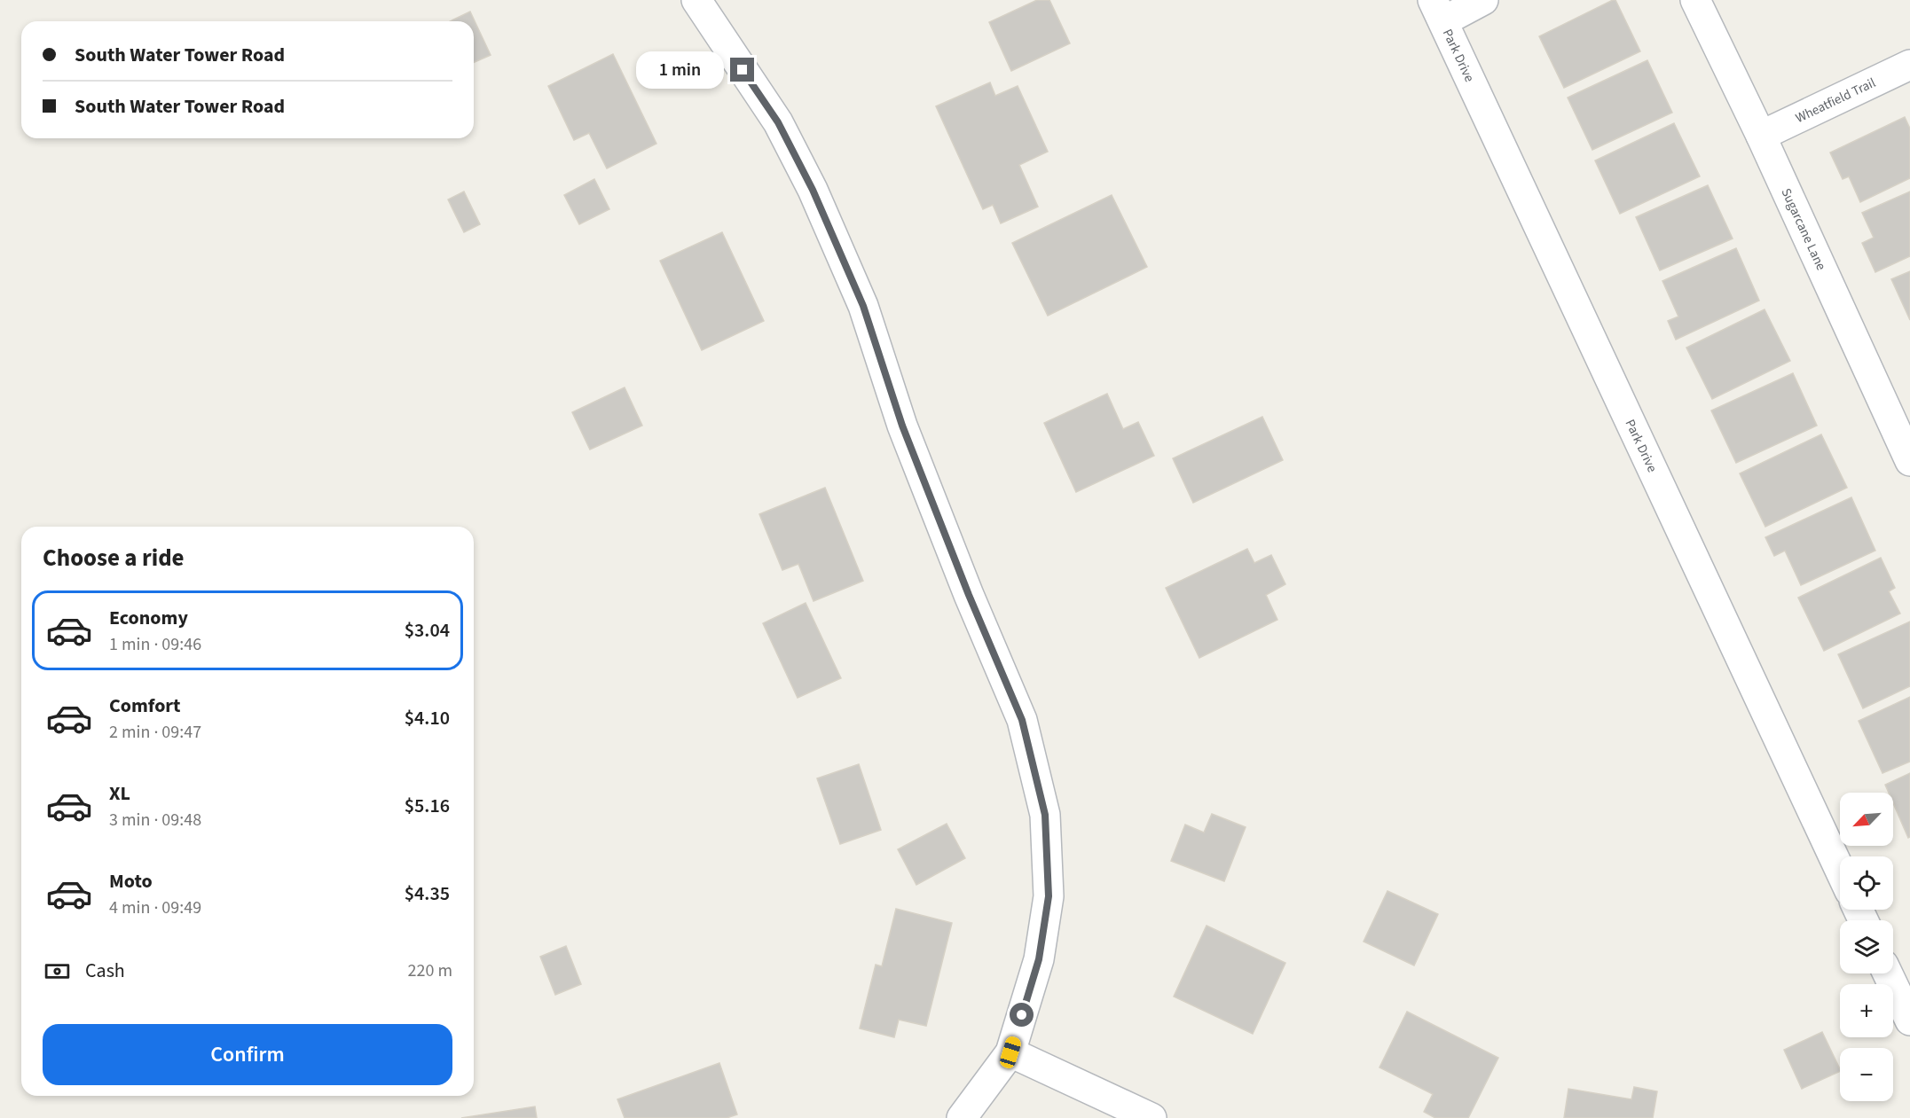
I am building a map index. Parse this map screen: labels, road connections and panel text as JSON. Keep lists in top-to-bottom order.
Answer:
{
  "streets": {
    "street": ["Park Drive", "Wheatfield Trail", "Sugarcane Lane"]
  },
  "crossings": [
    ["Wheatfield Trail", "Sugarcane Lane"]
  ],
  "north": "bottom left",
  "page": {
    "banner": ["South Water Tower Road", "South Water Tower Road"],
    "bubble": "1 min",
    "heading": "Choose a ride",
    "list": [
      {
        "name": "Economy",
        "note": "1 min · 09:46",
        "value": "$3.04"
      },
      {
        "name": "Comfort",
        "note": "2 min · 09:47",
        "value": "$4.10"
      },
      {
        "name": "XL",
        "note": "3 min · 09:48",
        "value": "$5.16"
      },
      {
        "name": "Moto",
        "note": "4 min · 09:49",
        "value": "$4.35"
      }
    ],
    "map_buttons": ["+", "−"],
    "pay": ["Cash", "220 m"],
    "buttons": "Confirm"
  }
}
